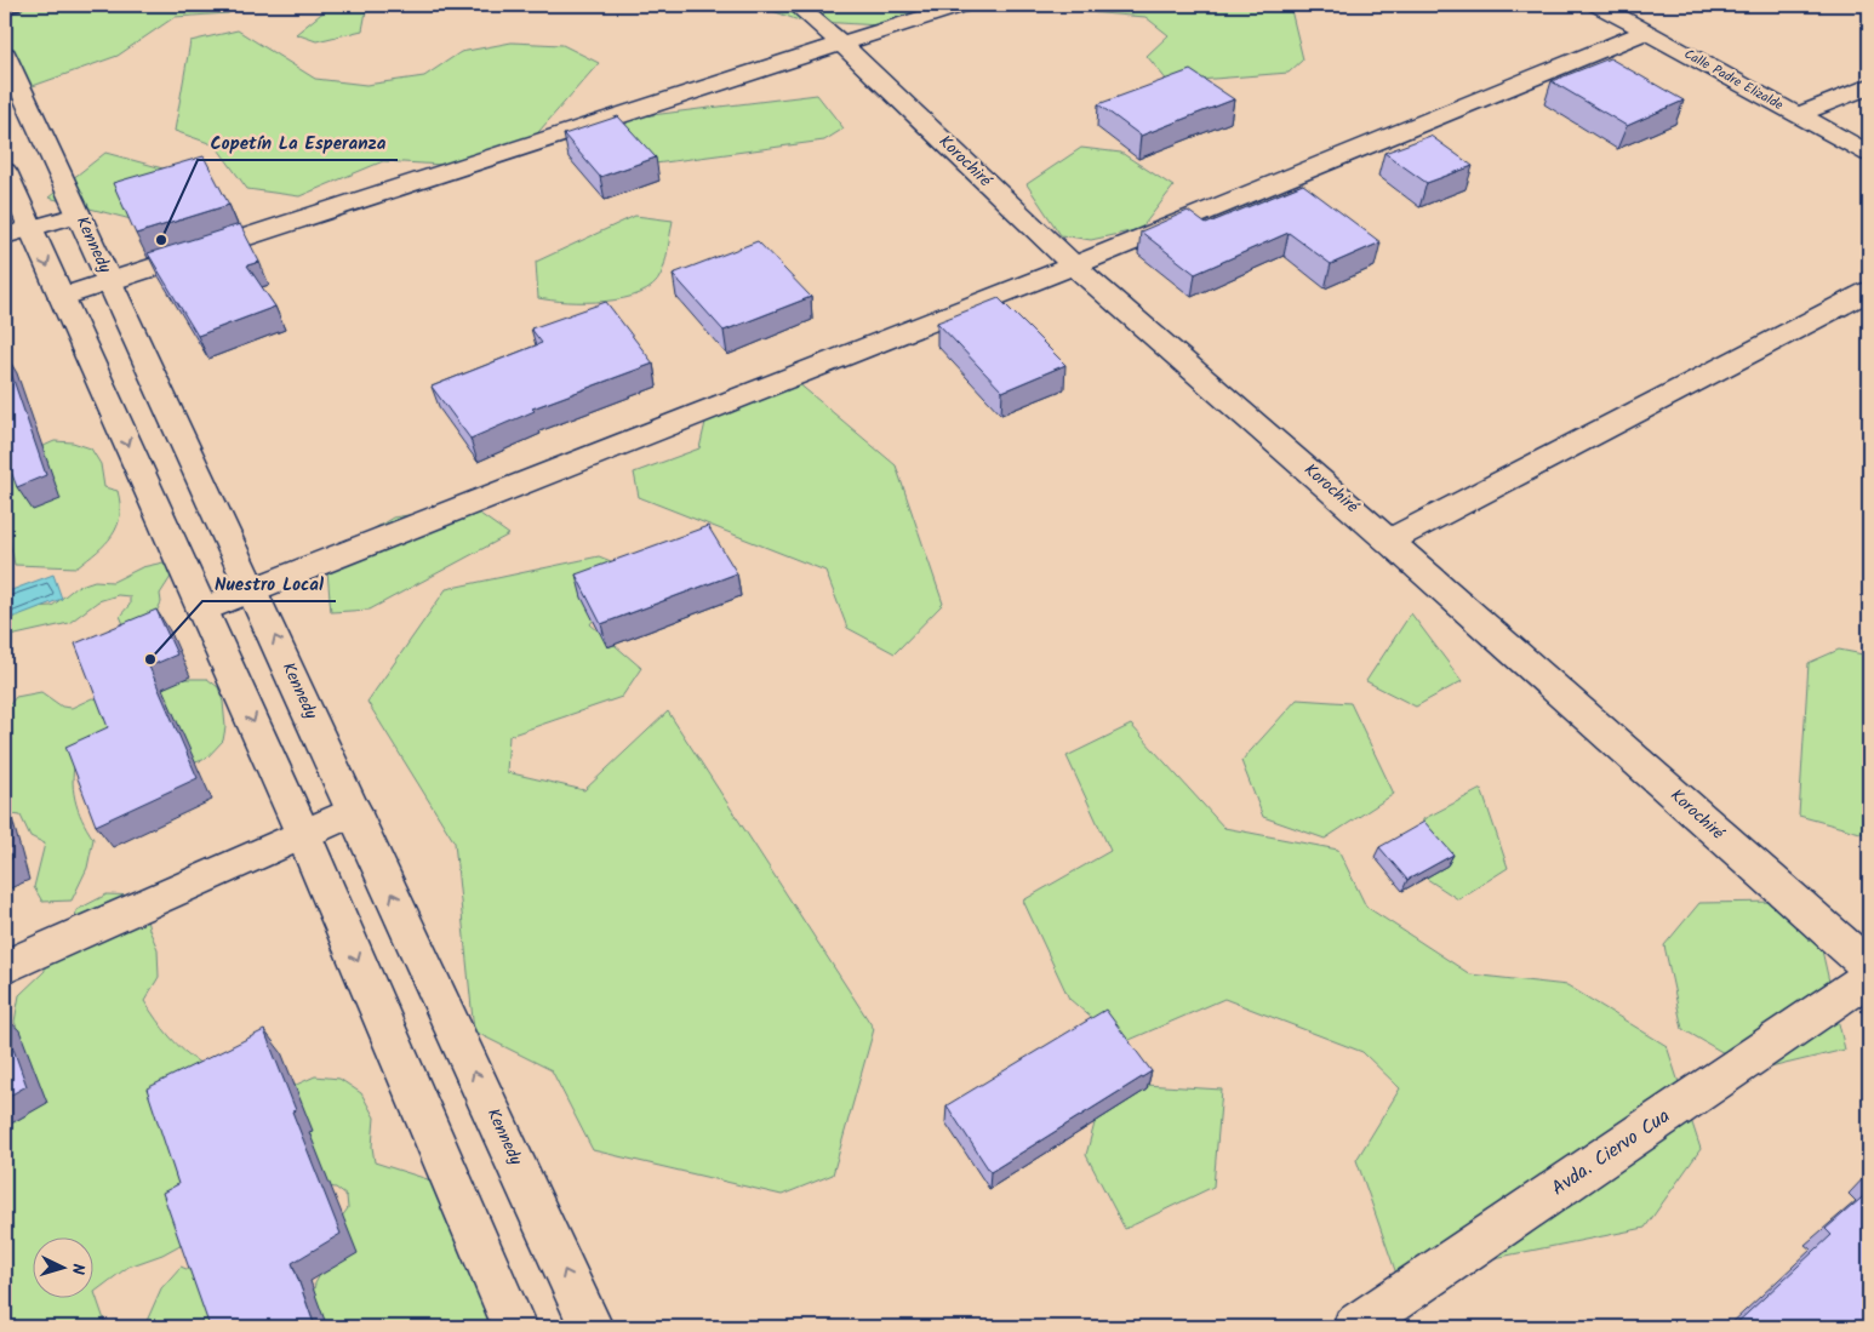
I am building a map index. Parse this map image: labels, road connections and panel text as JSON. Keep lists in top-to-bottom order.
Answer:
{
  "streets": {
    "street": [
      "Calle Padre Elizalde",
      "Korochiré",
      "Kennedy",
      "Avda. Ciervo Cua"
    ]
  },
  "places": ["Copetín La Esperanza", "Nuestro Local"],
  "north": "right"
}
